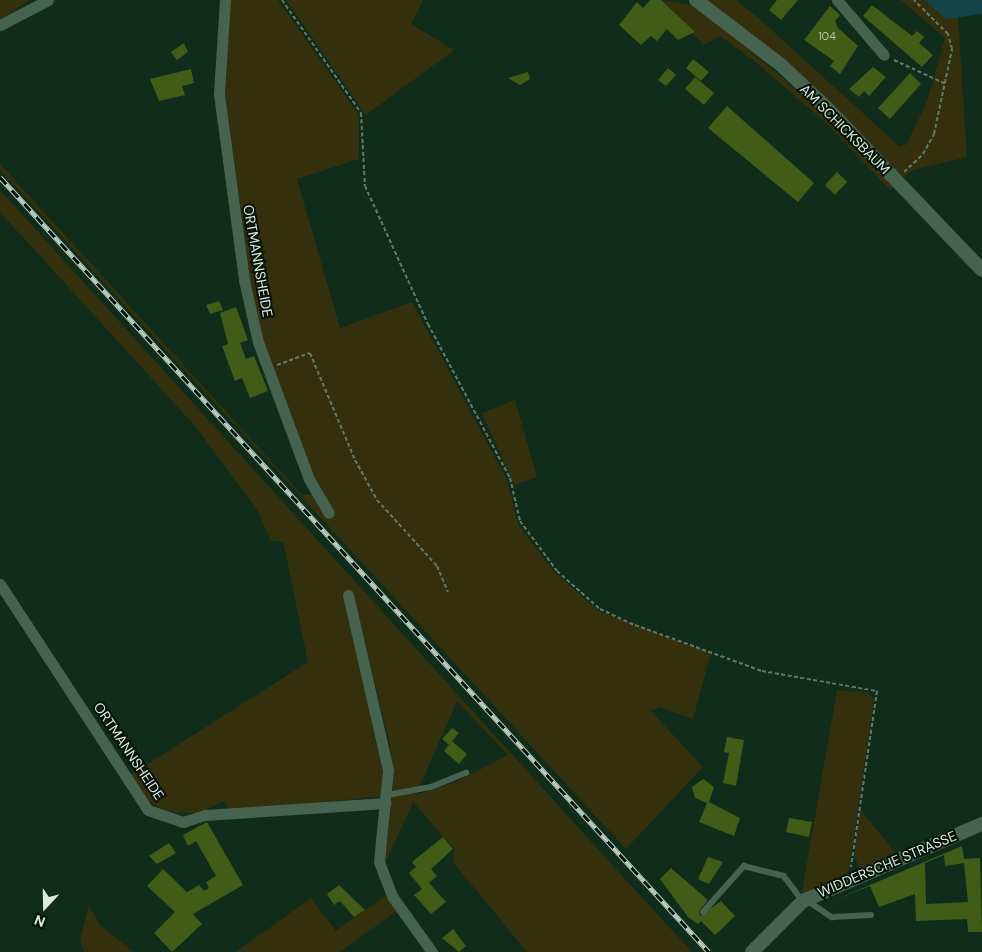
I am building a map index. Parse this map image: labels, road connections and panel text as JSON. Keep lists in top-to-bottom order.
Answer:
{
  "streets": {
    "street": ["AM SCHICKSBAUM", "ORTMANNSHEIDE", "WIDDERSCHE STRASSE"]
  },
  "house_numbers": ["104"],
  "north": "bottom"
}
